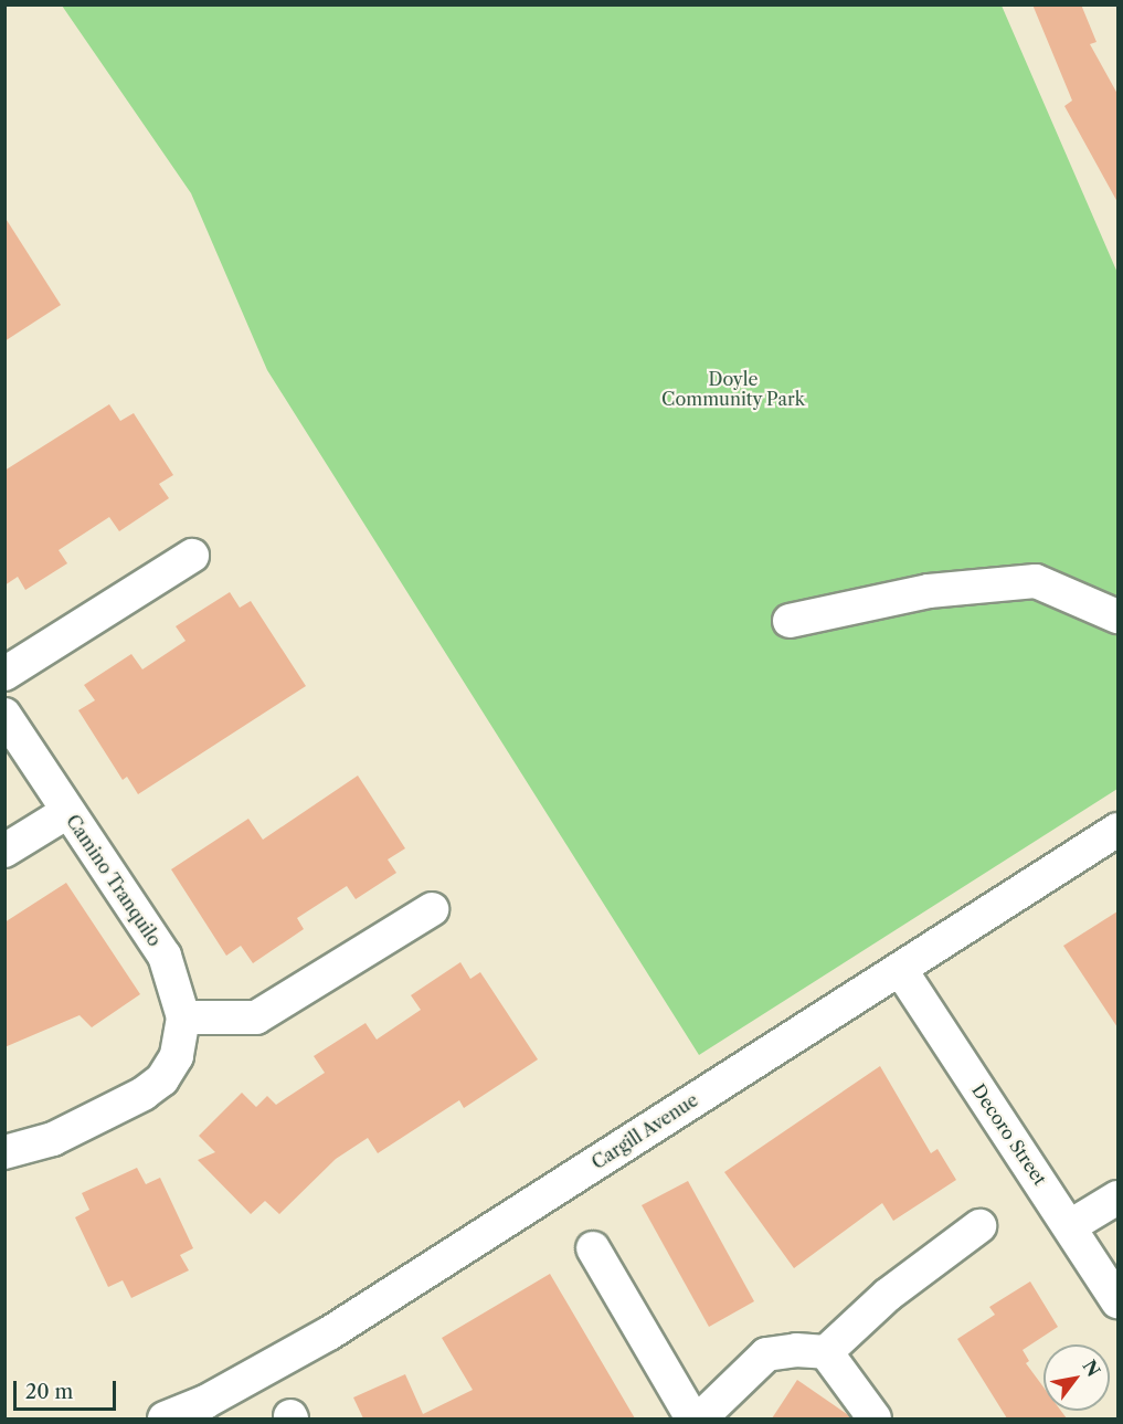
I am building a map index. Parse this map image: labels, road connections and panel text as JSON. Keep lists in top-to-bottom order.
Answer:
{
  "streets": {
    "street": ["Camino Tranquilo", "Cargill Avenue", "Decoro Street"]
  },
  "crossings": [
    ["Cargill Avenue", "Decoro Street"]
  ],
  "parks": ["Doyle Community Park"],
  "scale_bar": "20 m",
  "north": "top right"
}
